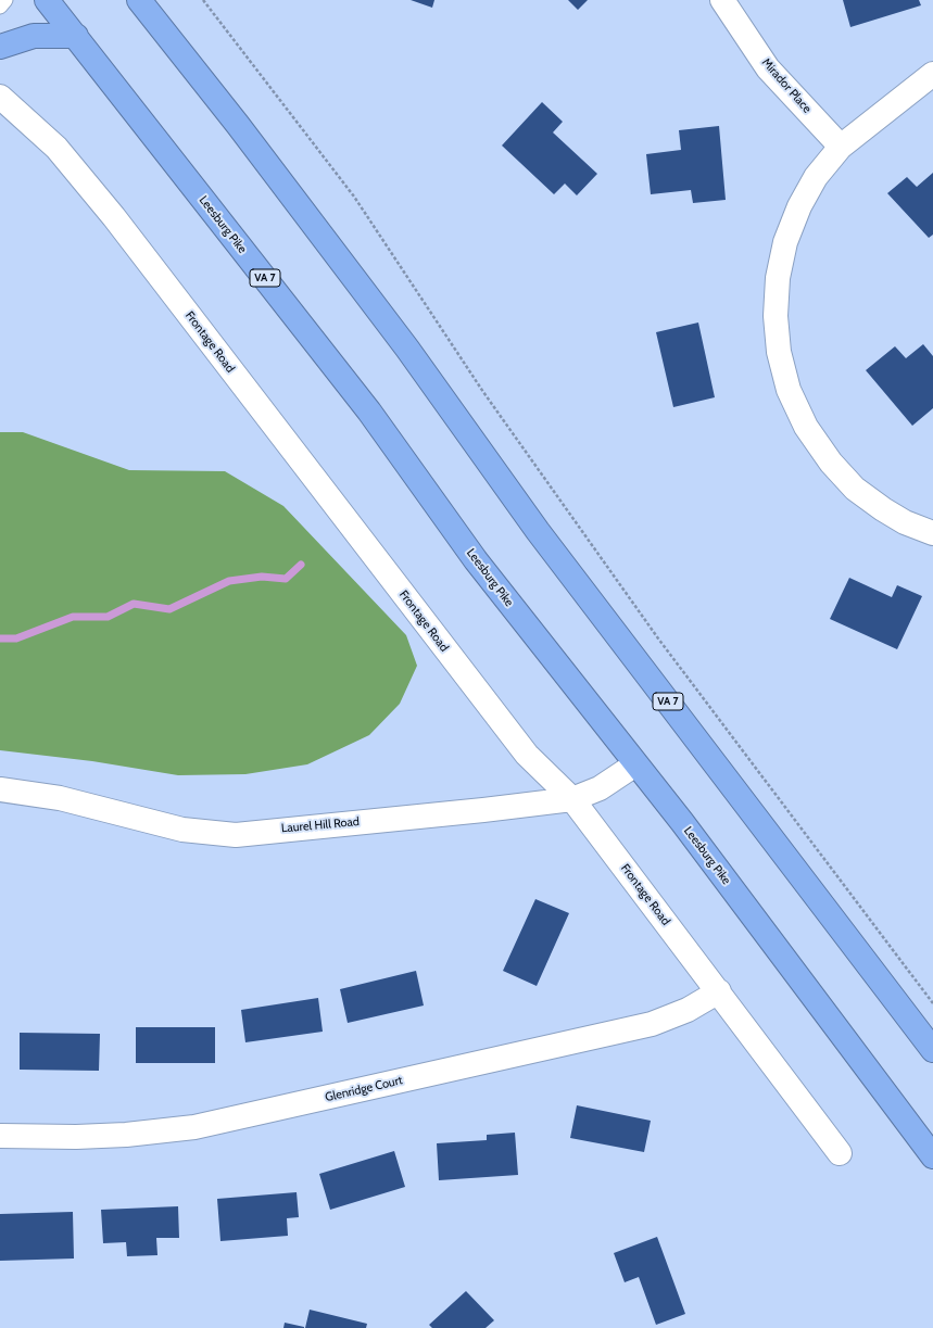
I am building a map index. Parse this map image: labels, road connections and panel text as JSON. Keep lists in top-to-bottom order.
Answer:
{
  "streets": {
    "highway": ["Leesburg Pike", "VA 7"],
    "street": [
      "Mirador Place",
      "Frontage Road",
      "Laurel Hill Road",
      "Glenridge Court"
    ]
  },
  "crossings": [
    ["Leesburg Pike", "Laurel Hill Road"],
    ["Frontage Road", "Laurel Hill Road"],
    ["Frontage Road", "Glenridge Court"]
  ]
}
